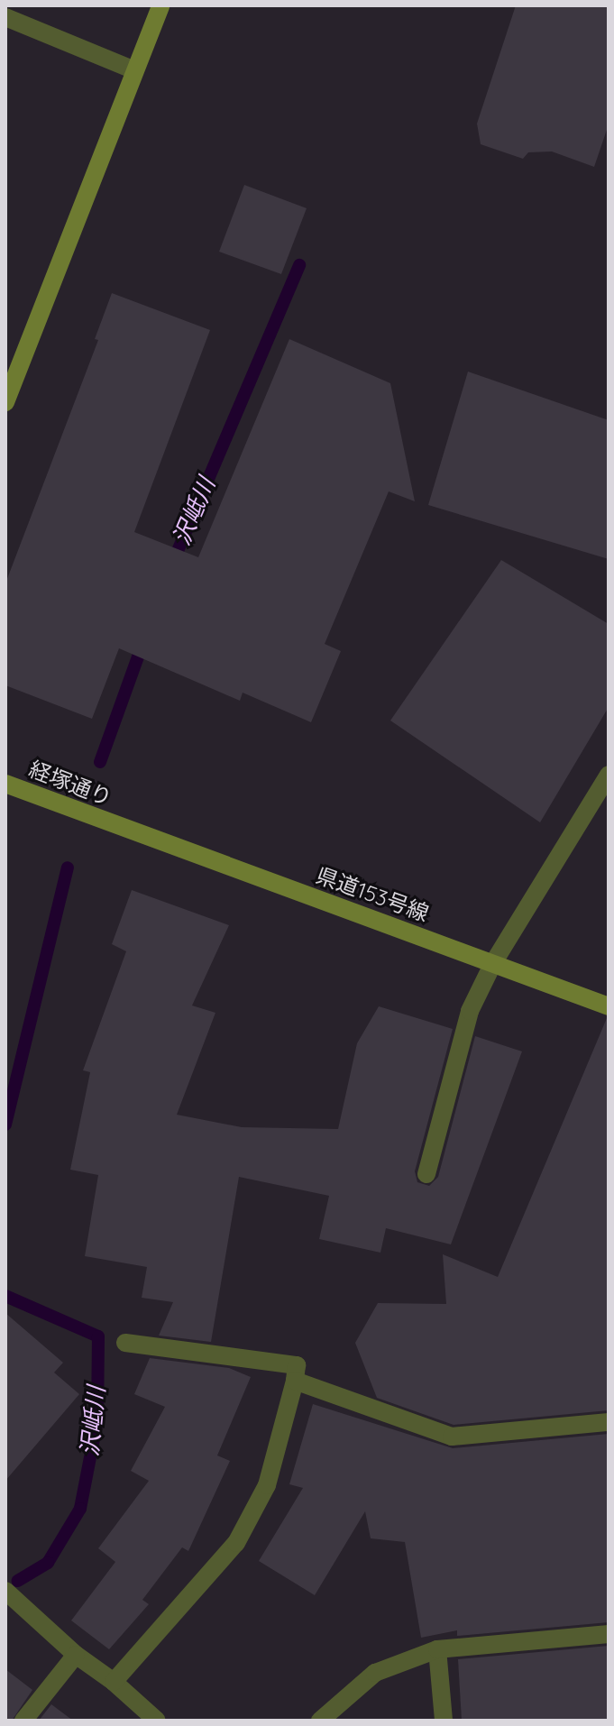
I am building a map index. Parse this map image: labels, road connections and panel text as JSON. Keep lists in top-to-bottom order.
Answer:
{
  "streets": {
    "main road": ["経塚通り", "県道153号線"]
  },
  "crossings": [
    ["経塚通り", "県道153号線"]
  ],
  "water": ["沢岻川"]
}
